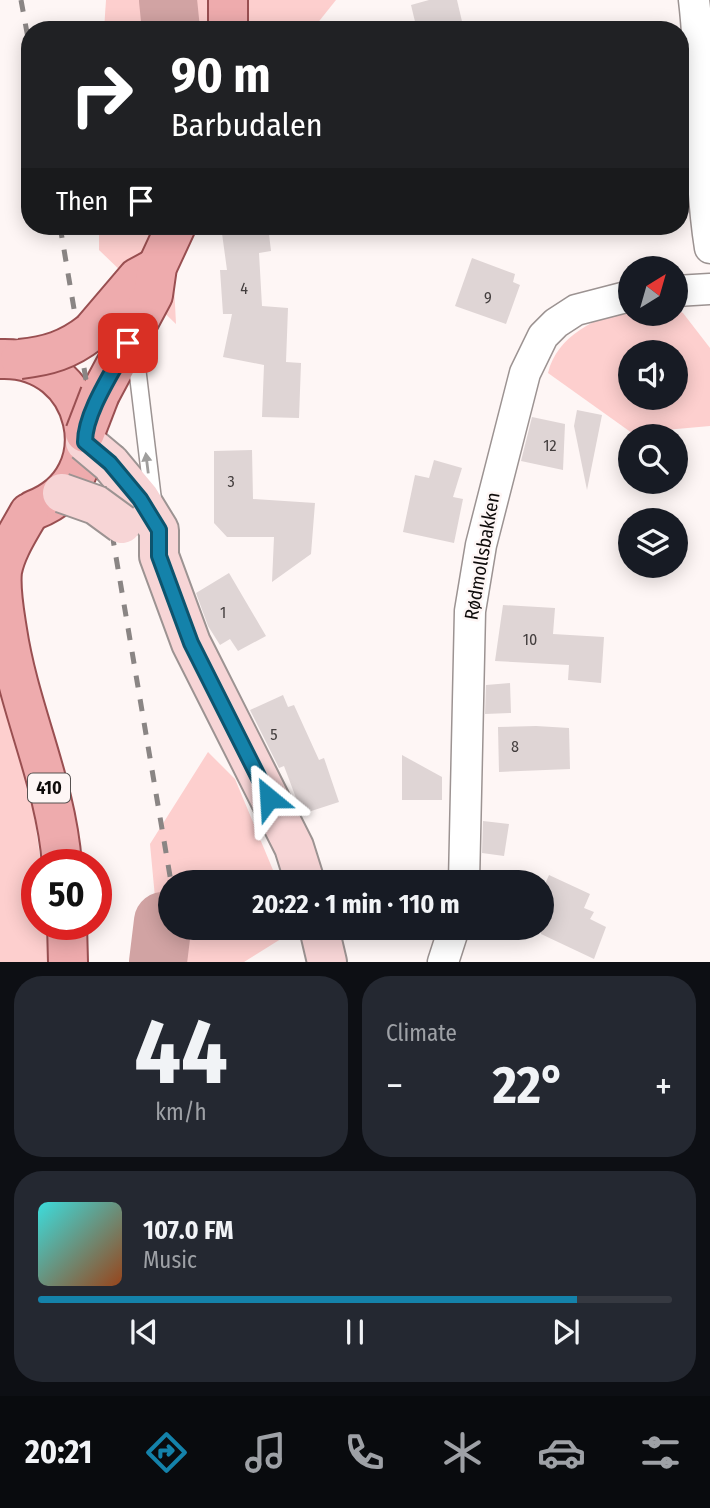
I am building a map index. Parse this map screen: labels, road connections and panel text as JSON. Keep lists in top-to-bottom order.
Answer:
{
  "streets": {
    "main road": ["410"],
    "street": ["Rødmollsbakken"]
  },
  "house_numbers": [
    "4",
    "9",
    "12",
    "3",
    "1",
    "10",
    "5",
    "8"
  ],
  "north": "top right",
  "page": {
    "turn": ["90 m", "Barbudalen"],
    "then": "Then",
    "limit": "50",
    "trip": "20:22 · 1 min · 110 m",
    "tile": [
      ["44", "km/h"],
      "Climate"
    ],
    "heat": ["−", "22°", "+"],
    "song": ["107.0 FM", "Music"],
    "tabs": "20:21"
  }
}
